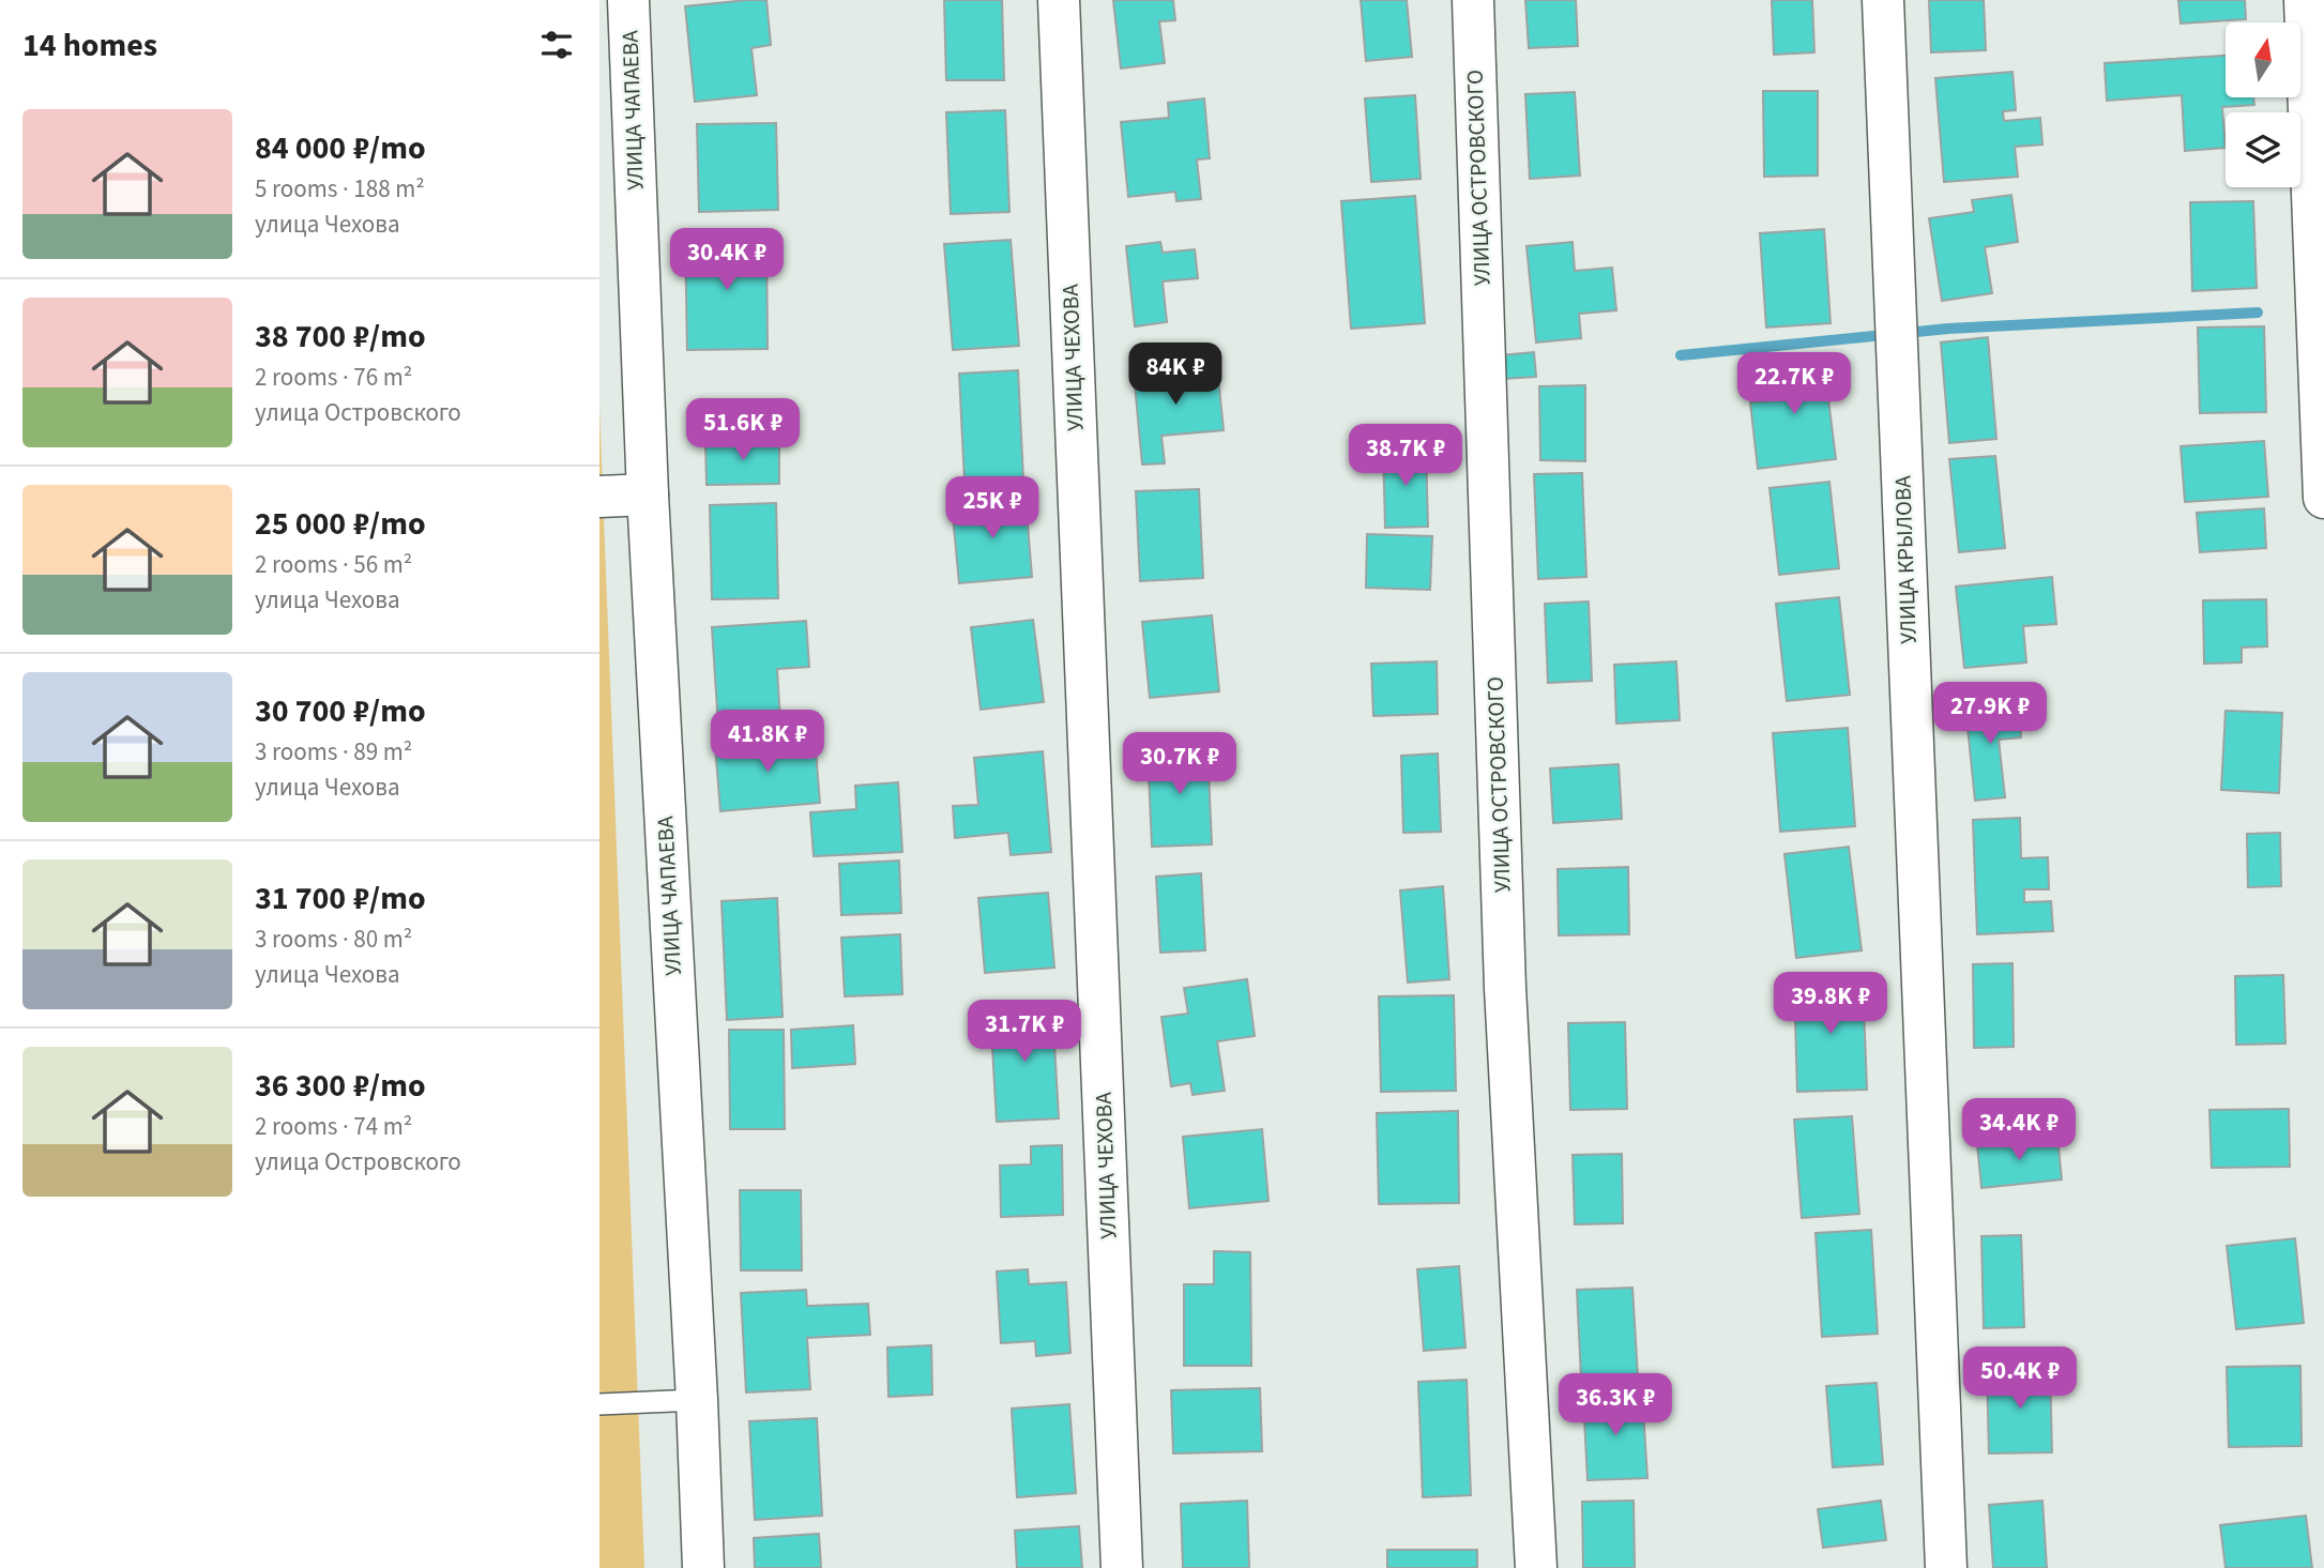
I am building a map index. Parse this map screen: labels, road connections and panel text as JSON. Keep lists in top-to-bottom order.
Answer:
{
  "streets": {
    "street": [
      "УЛИЦА ЧАПАЕВА",
      "УЛИЦА ОСТРОВСКОГО",
      "УЛИЦА ЧЕХОВА",
      "УЛИЦА КРЫЛОВА"
    ]
  },
  "north": "top",
  "page": {
    "heading": "14 homes",
    "list": [
      {
        "name": "84 000 ₽/mo",
        "note": "5 rooms · 188 m² · улица Чехова"
      },
      {
        "name": "38 700 ₽/mo",
        "note": "2 rooms · 76 m² · улица Островского"
      },
      {
        "name": "25 000 ₽/mo",
        "note": "2 rooms · 56 m² · улица Чехова"
      },
      {
        "name": "30 700 ₽/mo",
        "note": "3 rooms · 89 m² · улица Чехова"
      },
      {
        "name": "31 700 ₽/mo",
        "note": "3 rooms · 80 m² · улица Чехова"
      },
      {
        "name": "36 300 ₽/mo",
        "note": "2 rooms · 74 m² · улица Островского"
      }
    ],
    "price": [
      "30.4K ₽",
      "84K ₽",
      "22.7K ₽",
      "51.6K ₽",
      "38.7K ₽",
      "25K ₽",
      "27.9K ₽",
      "41.8K ₽",
      "30.7K ₽",
      "39.8K ₽",
      "31.7K ₽",
      "34.4K ₽",
      "50.4K ₽",
      "36.3K ₽"
    ]
  }
}
